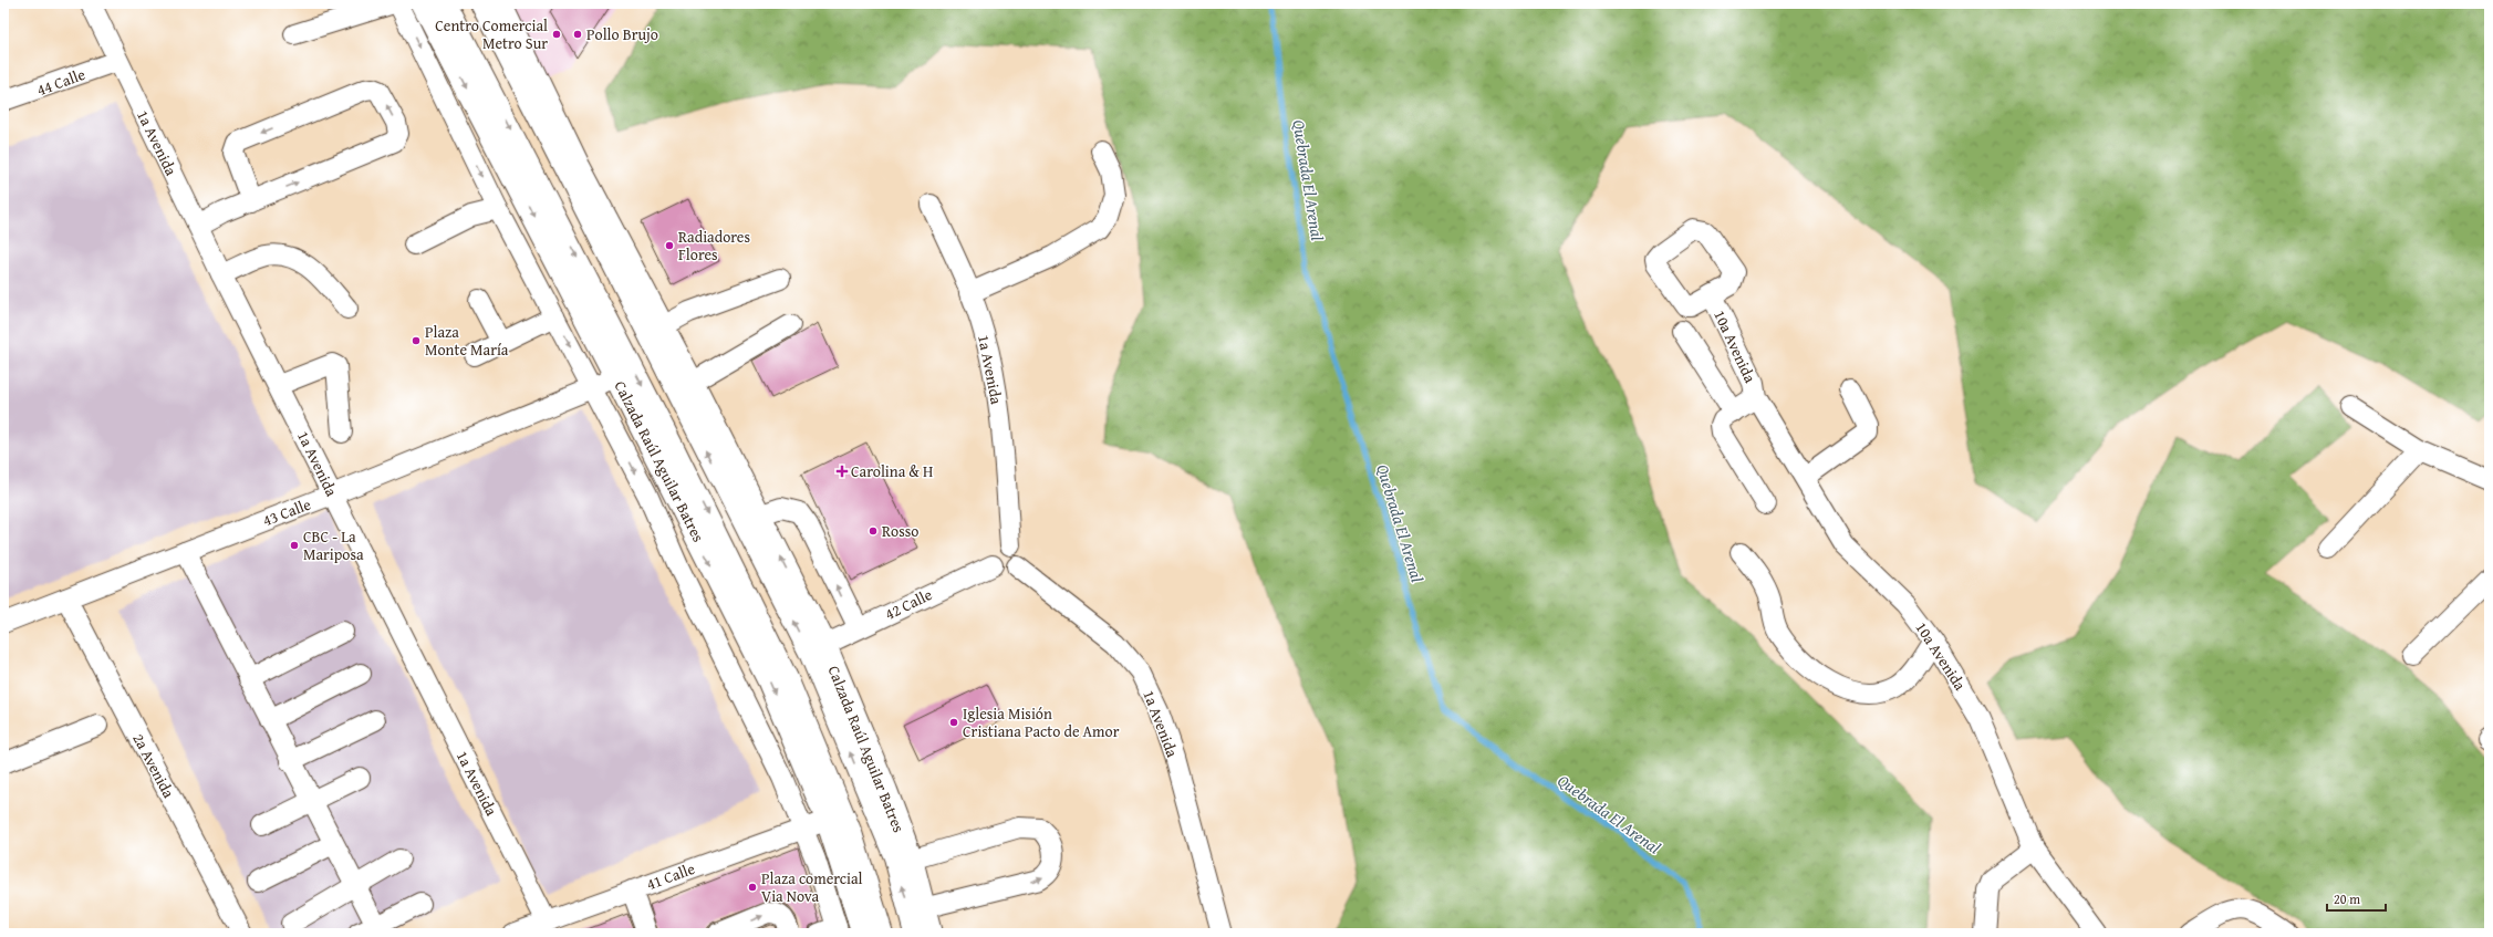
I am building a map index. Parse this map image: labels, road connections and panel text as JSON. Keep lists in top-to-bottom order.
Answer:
{
  "streets": {
    "highway": ["Calzada Raúl Aguilar Batres"],
    "street": [
      "44 Calle",
      "1a Avenida",
      "10a Avenida",
      "43 Calle",
      "42 Calle",
      "2a Avenida",
      "41 Calle"
    ]
  },
  "crossings": [
    ["44 Calle", "1a Avenida"],
    ["1a Avenida", "43 Calle"],
    ["1a Avenida", "42 Calle"],
    ["1a Avenida", "41 Calle"],
    ["Calzada Raúl Aguilar Batres", "43 Calle"],
    ["Calzada Raúl Aguilar Batres", "42 Calle"],
    ["Calzada Raúl Aguilar Batres", "41 Calle"],
    ["43 Calle", "2a Avenida"]
  ],
  "water": ["Quebrada El Arenal"],
  "places": {
    "other": [
      "Centro Comercial Metro Sur",
      "Pollo Brujo",
      "Radiadores Flores",
      "Plaza Monte María",
      "Rosso",
      "CBC - La Mariposa",
      "Iglesia Misión Cristiana Pacto de Amor",
      "Plaza comercial Via Nova"
    ],
    "health": ["Carolina & H"]
  },
  "scale_bar": "20 m"
}
